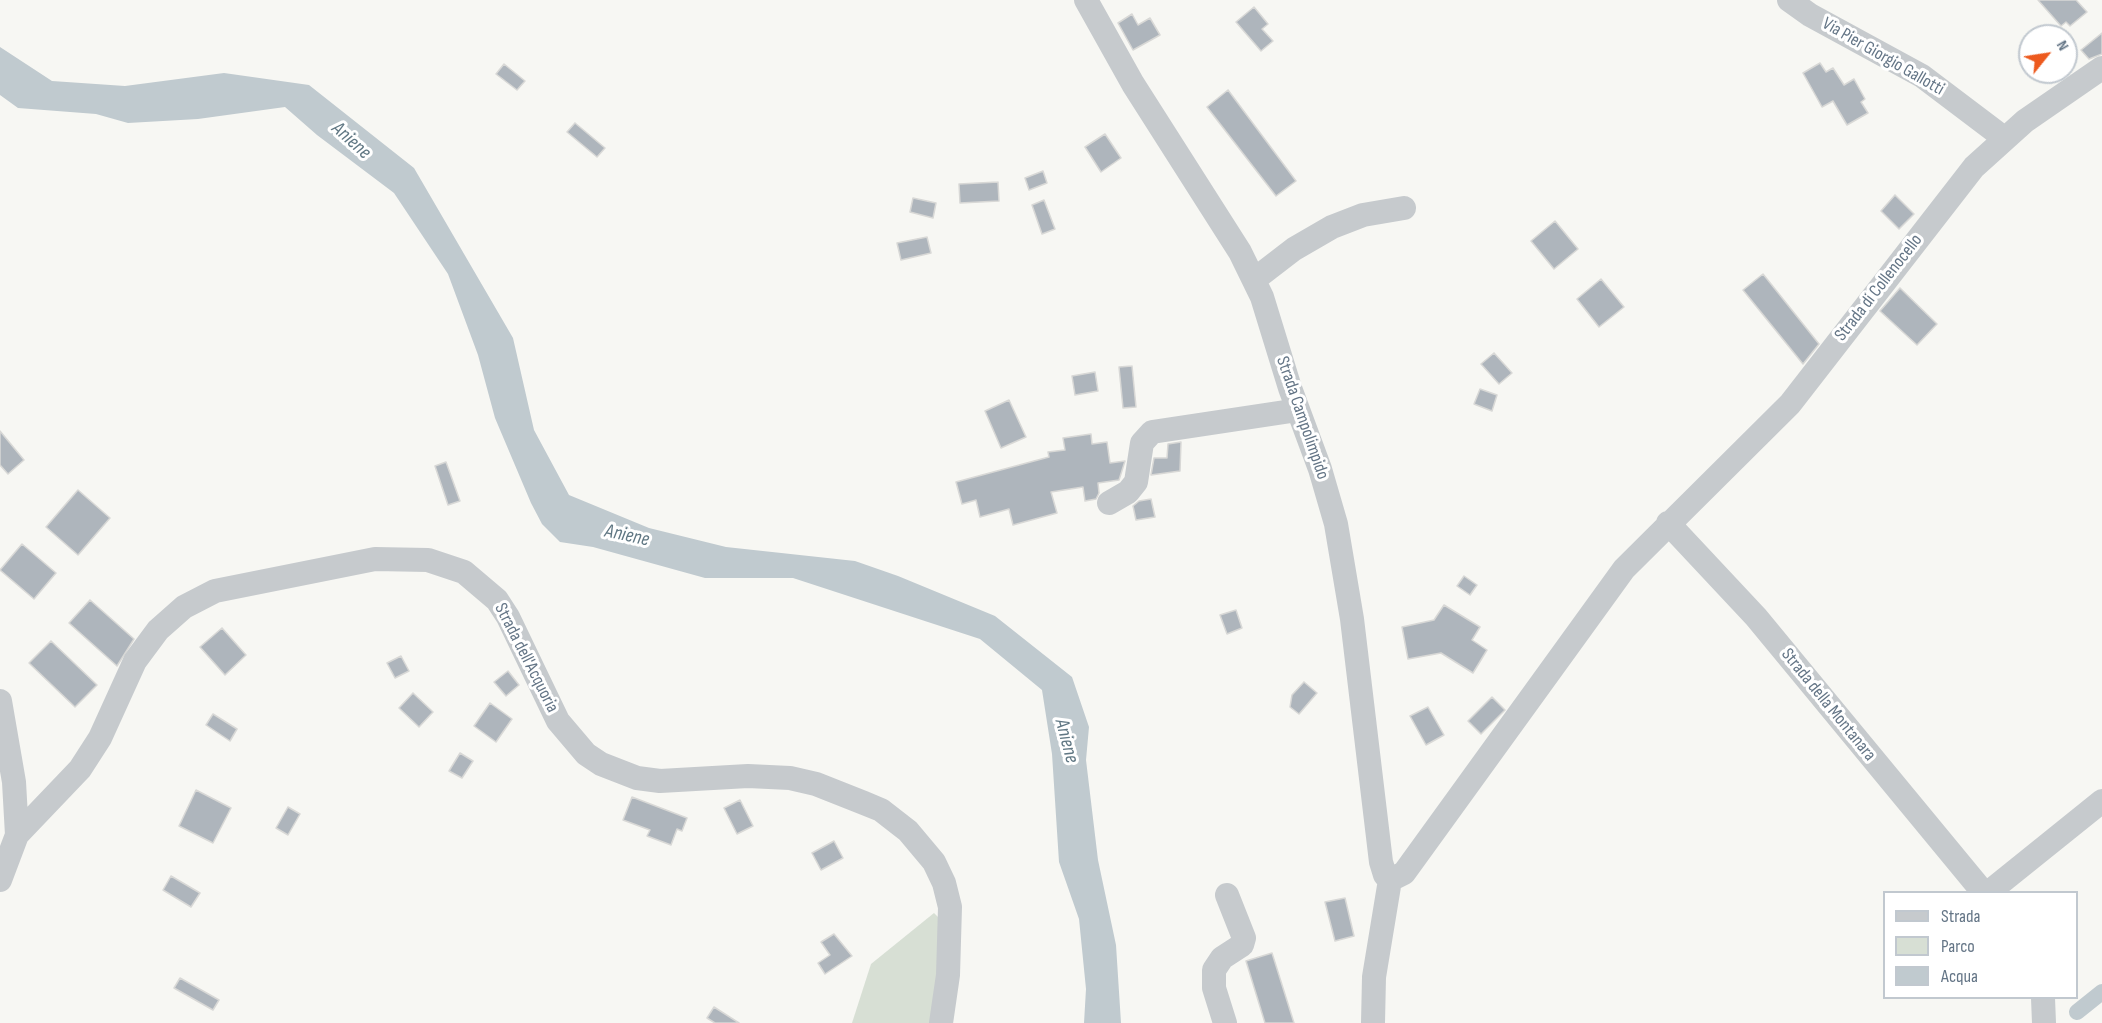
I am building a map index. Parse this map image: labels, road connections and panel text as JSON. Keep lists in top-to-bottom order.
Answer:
{
  "streets": {
    "street": [
      "Via Pier Giorgio Gallotti",
      "Strada di Collenocello",
      "Strada Campolimpido",
      "Strada dell'Acquoria",
      "Strada della Montanara"
    ]
  },
  "crossings": [
    ["Via Pier Giorgio Gallotti", "Strada di Collenocello"],
    ["Strada di Collenocello", "Strada Campolimpido"],
    ["Strada di Collenocello", "Strada della Montanara"]
  ],
  "water": ["Aniene"],
  "legend": ["Strada", "Parco", "Acqua"],
  "north": "top right"
}
